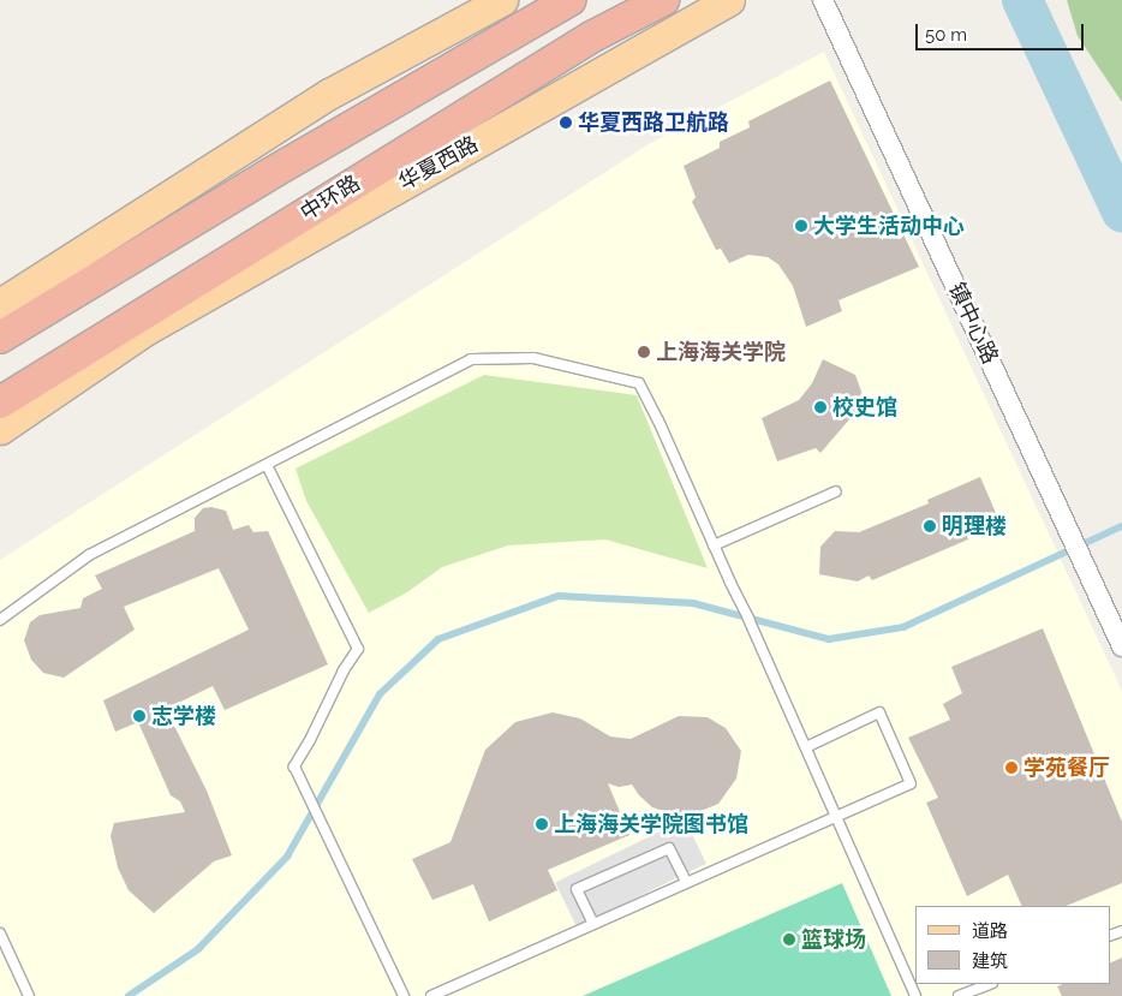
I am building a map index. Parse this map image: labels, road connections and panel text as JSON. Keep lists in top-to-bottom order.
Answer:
{
  "streets": {
    "highway": ["中环路"],
    "main road": ["华夏西路"],
    "street": ["镇中心路"]
  },
  "places": [
    "华夏西路卫航路",
    "大学生活动中心",
    "上海海关学院",
    "校史馆",
    "明理楼",
    "志学楼",
    "学苑餐厅",
    "上海海关学院图书馆",
    "篮球场"
  ],
  "legend": ["道路", "建筑"],
  "scale_bar": "50 m"
}
